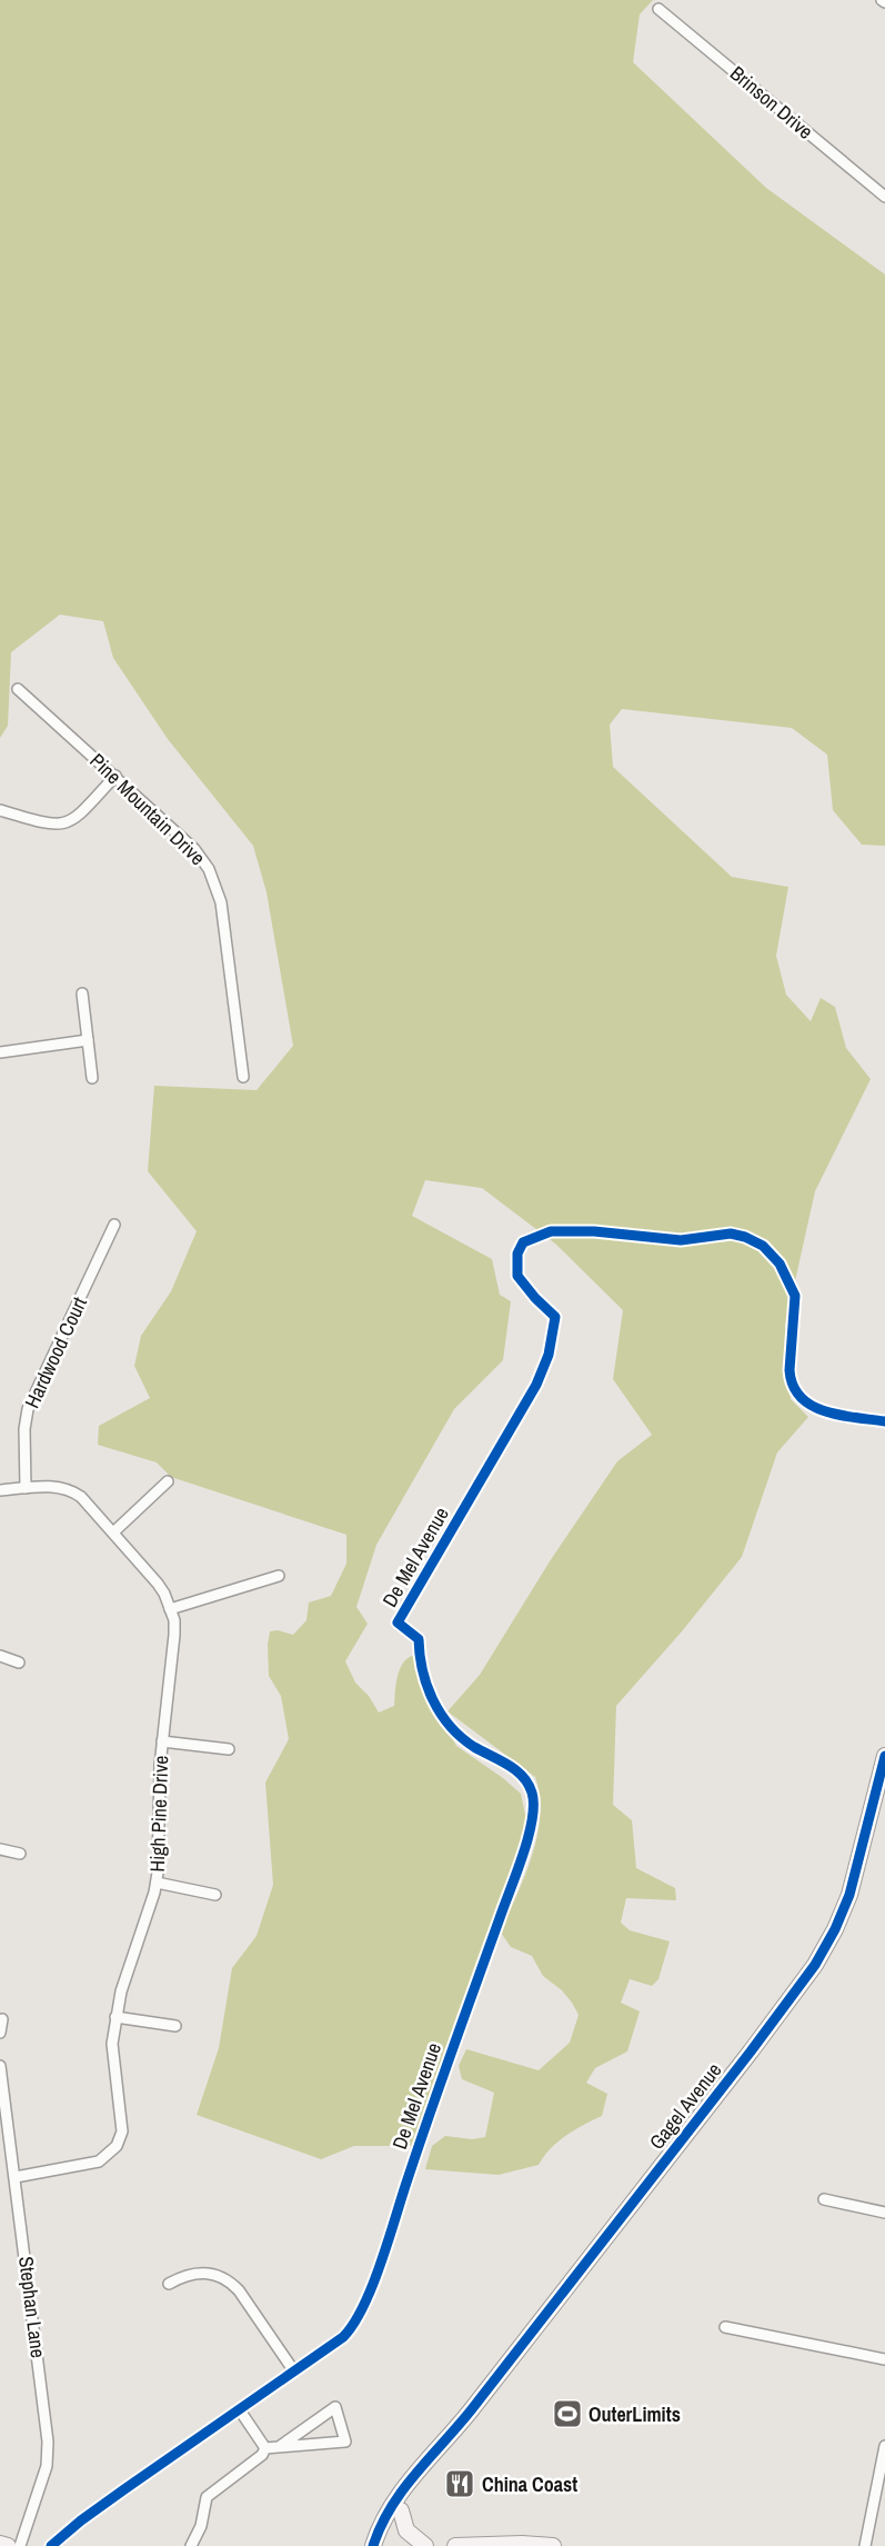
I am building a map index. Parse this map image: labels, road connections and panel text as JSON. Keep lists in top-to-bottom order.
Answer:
{
  "streets": {
    "street": [
      "Brinson Drive",
      "Pine Mountain Drive",
      "Hardwood Court",
      "De Mel Avenue",
      "High Pine Drive",
      "Gagel Avenue",
      "Stephan Lane"
    ]
  },
  "crossings": [
    ["Hardwood Court", "High Pine Drive"],
    ["High Pine Drive", "Stephan Lane"]
  ],
  "places": {
    "sports": ["OuterLimits"],
    "restaurant": ["China Coast"]
  }
}
